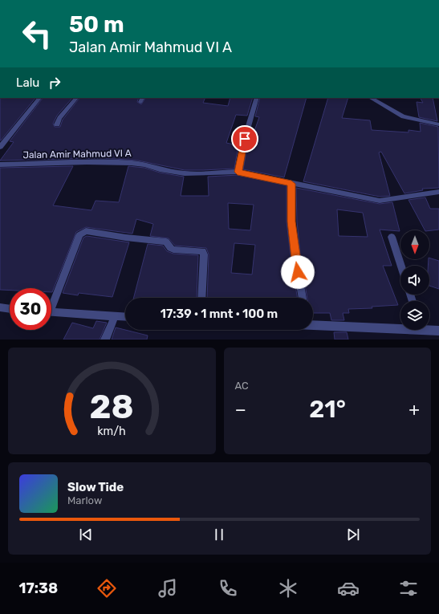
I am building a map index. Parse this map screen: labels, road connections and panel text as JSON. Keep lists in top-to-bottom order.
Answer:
{
  "streets": {
    "street": ["Jalan Amir Mahmud VI A"]
  },
  "north": "bottom",
  "page": {
    "turn": ["50 m", "Jalan Amir Mahmud VI A"],
    "then": "Lalu",
    "limit": "30",
    "trip": "17:39 · 1 mnt · 100 m",
    "tile": "AC",
    "heat": ["−", "21°", "+"],
    "song": ["Slow Tide", "Marlow"],
    "tabs": "17:38",
    "gauge": ["28", "km/h"]
  }
}
